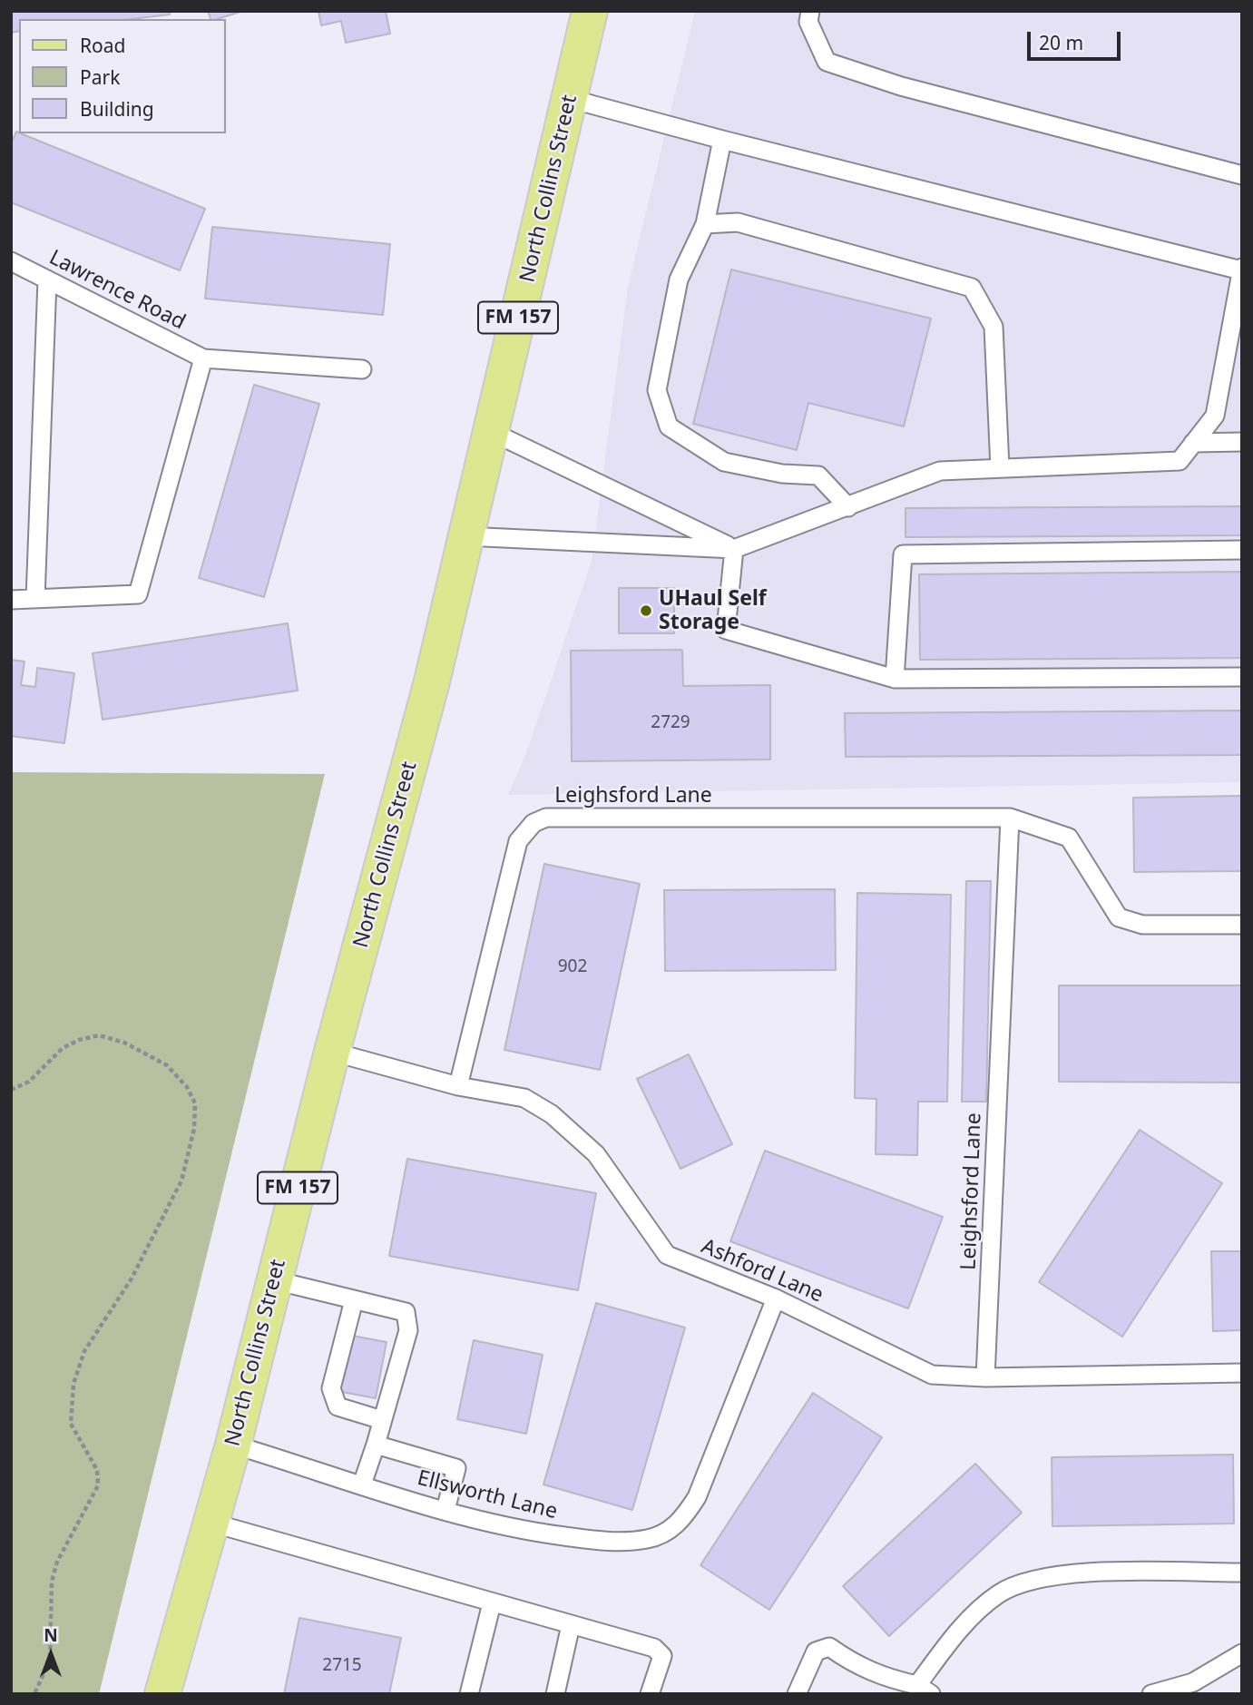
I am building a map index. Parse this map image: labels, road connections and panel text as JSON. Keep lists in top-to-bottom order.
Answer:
{
  "streets": {
    "main road": ["North Collins Street", "FM 157"],
    "lane": [
      "Lawrence Road",
      "Leighsford Lane",
      "Ashford Lane",
      "Ellsworth Lane"
    ]
  },
  "crossings": [
    ["North Collins Street", "Ashford Lane"],
    ["North Collins Street", "Ellsworth Lane"],
    ["Leighsford Lane", "Ashford Lane"],
    ["Ashford Lane", "Ellsworth Lane"]
  ],
  "places": ["UHaul Self Storage"],
  "house_numbers": ["2729", "902", "2715"],
  "legend": ["Road", "Park", "Building"],
  "scale_bar": "20 m",
  "north": "top"
}
